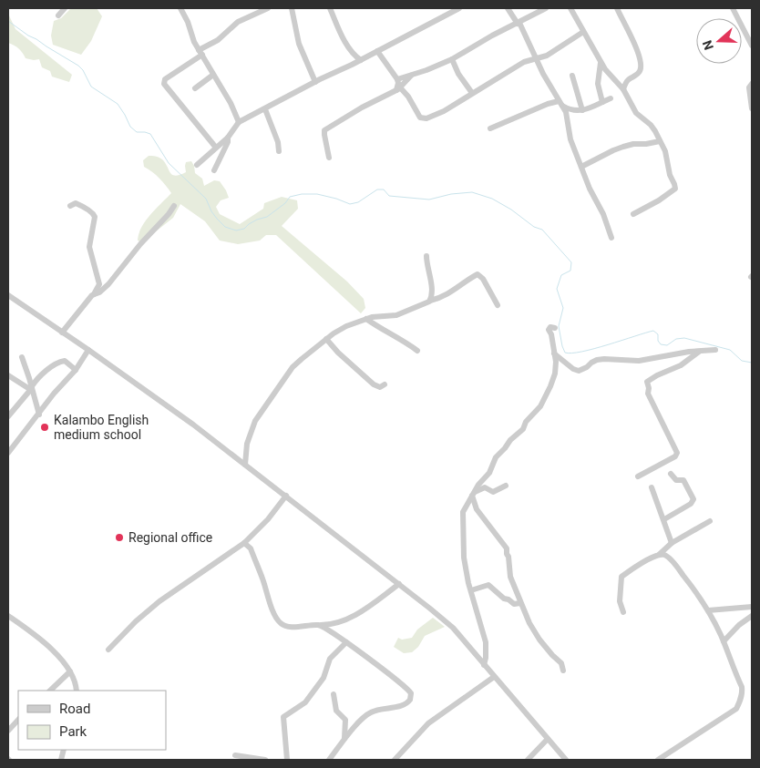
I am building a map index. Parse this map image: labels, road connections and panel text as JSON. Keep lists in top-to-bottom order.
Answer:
{
  "places": ["Kalambo English medium school", "Regional office"],
  "legend": ["Road", "Park"],
  "north": "left"
}
